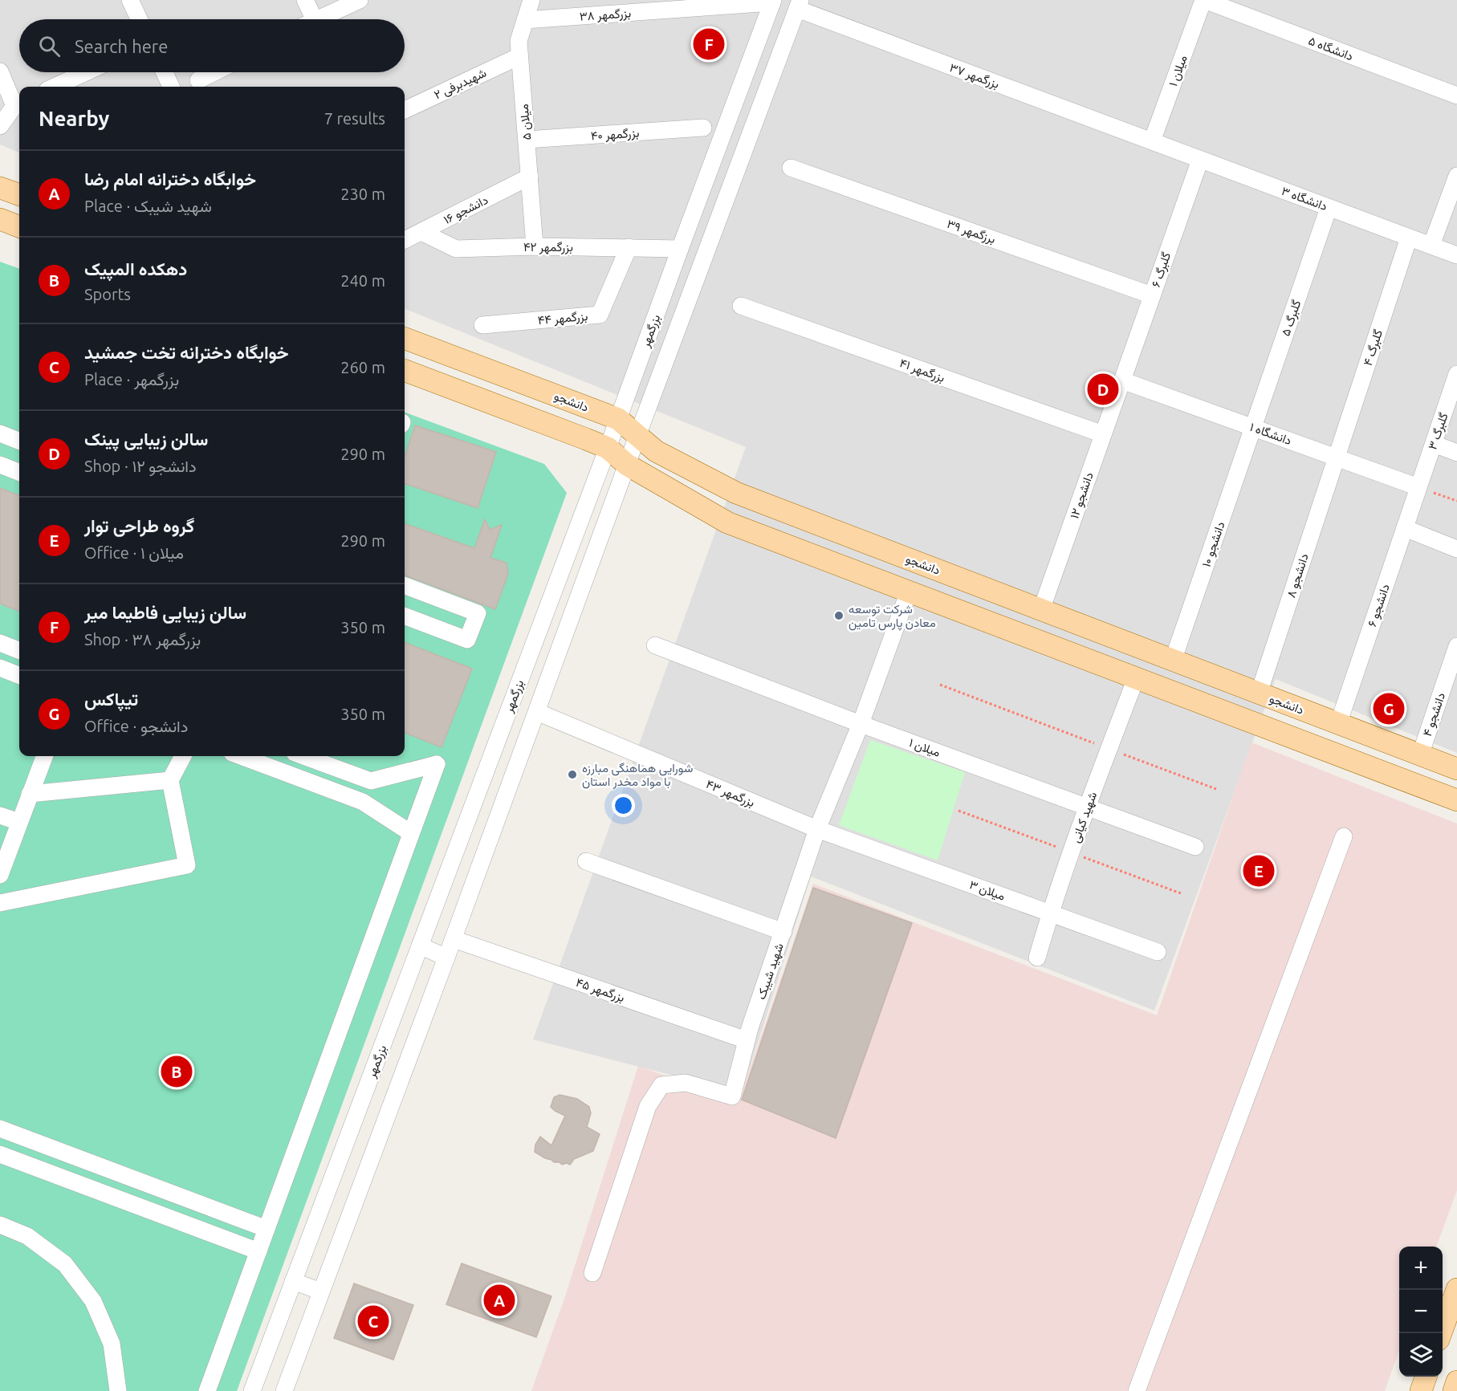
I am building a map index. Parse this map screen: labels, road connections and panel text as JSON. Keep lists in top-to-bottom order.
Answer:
{
  "streets": {
    "main road": ["دانشجو"],
    "street": [
      "بزرگمهر ۳۸",
      "دانشگاه ۵",
      "میلان ۱",
      "بزرگمهر ۳۷",
      "شهیدبرفی ۲",
      "میلان ۵",
      "بزرگمهر ۴۰",
      "دانشگاه ۳",
      "دانشجو ۱۶",
      "برزگمهر ۳۹",
      "بزرگمهر ۴۲",
      "گلبرگ ۶",
      "بزرگمهر ۴۴",
      "گلبرگ ۵",
      "بزرگمهر",
      "گلبرگ ۴",
      "بزرگمهر ۴۱",
      "گلبرگ ۳",
      "دانشگاه ۱",
      "دانشجو ۱۲",
      "دانشجو ۱۰",
      "دانشجو ۸",
      "دانشجو ۶",
      "دانشجو ۴",
      "بزرگمهر ۴۳",
      "شهید کیانی",
      "میلان ۳",
      "شهید شیبک",
      "بزرگمهر ۴۵"
    ]
  },
  "crossings": [
    ["بزرگمهر ۳۸", "میلان ۵"],
    ["بزرگمهر ۳۸", "بزرگمهر"],
    ["دانشگاه ۵", "میلان ۱"],
    ["میلان ۱", "بزرگمهر ۳۷"],
    ["میلان ۱", "دانشگاه ۳"],
    ["میلان ۱", "شهید کیانی"],
    ["میلان ۱", "شهید شیبک"],
    ["بزرگمهر ۳۷", "دانشگاه ۳"],
    ["بزرگمهر ۳۷", "بزرگمهر"],
    ["شهیدبرفی ۲", "میلان ۵"],
    ["میلان ۵", "بزرگمهر ۴۰"],
    ["میلان ۵", "دانشجو ۱۶"],
    ["میلان ۵", "بزرگمهر ۴۲"],
    ["دانشگاه ۳", "گلبرگ ۶"],
    ["دانشگاه ۳", "گلبرگ ۵"],
    ["دانشگاه ۳", "گلبرگ ۴"],
    ["دانشجو ۱۶", "بزرگمهر ۴۲"],
    ["برزگمهر ۳۹", "گلبرگ ۶"],
    ["بزرگمهر ۴۲", "بزرگمهر ۴۴"],
    ["بزرگمهر ۴۲", "بزرگمهر"],
    ["گلبرگ ۶", "دانشگاه ۱"],
    ["گلبرگ ۶", "دانشجو ۱۲"],
    ["گلبرگ ۵", "دانشگاه ۱"],
    ["گلبرگ ۵", "دانشجو ۱۰"],
    ["بزرگمهر", "دانشجو"],
    ["بزرگمهر", "بزرگمهر ۴۳"],
    ["بزرگمهر", "بزرگمهر ۴۵"],
    ["گلبرگ ۴", "دانشگاه ۱"],
    ["گلبرگ ۴", "دانشجو ۸"],
    ["بزرگمهر ۴۱", "دانشجو ۱۲"],
    ["دانشجو", "دانشجو ۱۲"],
    ["دانشجو", "دانشجو ۱۰"],
    ["دانشجو", "دانشجو ۸"],
    ["دانشجو", "دانشجو ۶"],
    ["دانشجو", "دانشجو ۴"],
    ["گلبرگ ۳", "دانشگاه ۱"],
    ["گلبرگ ۳", "دانشجو ۶"],
    ["دانشگاه ۱", "دانشجو ۱۲"],
    ["دانشگاه ۱", "دانشجو ۱۰"],
    ["دانشگاه ۱", "دانشجو ۸"],
    ["دانشگاه ۱", "دانشجو ۶"],
    ["بزرگمهر ۴۳", "میلان ۳"],
    ["بزرگمهر ۴۳", "شهید شیبک"],
    ["شهید کیانی", "میلان ۳"],
    ["میلان ۳", "شهید شیبک"],
    ["شهید شیبک", "بزرگمهر ۴۵"]
  ],
  "places": ["شرکت توسعه معادن پارس تامین", "شورایی هماهنگی مبارزه با مواد مخدر استان"],
  "page": {
    "search": "Search here",
    "pins": [
      "F",
      "D",
      "G",
      "E",
      "B",
      "A",
      "C"
    ],
    "heading": ["Nearby", "7 results"],
    "list": [
      {
        "mark": "A",
        "name": "خوابگاه دخترانه امام رضا",
        "note": "Place · شهید شیبک",
        "value": "230 m"
      },
      {
        "mark": "B",
        "name": "دهکده المپیک",
        "note": "Sports",
        "value": "240 m"
      },
      {
        "mark": "C",
        "name": "خوابگاه دخترانه تخت جمشید",
        "note": "Place · بزرگمهر",
        "value": "260 m"
      },
      {
        "mark": "D",
        "name": "سالن زیبایی پینک",
        "note": "Shop · دانشجو ۱۲",
        "value": "290 m"
      },
      {
        "mark": "E",
        "name": "گروه طراحی توار",
        "note": "Office · میلان ۱",
        "value": "290 m"
      },
      {
        "mark": "F",
        "name": "سالن زیبایی فاطیما میر",
        "note": "Shop · بزرگمهر ۳۸",
        "value": "350 m"
      },
      {
        "mark": "G",
        "name": "تیپاکس",
        "note": "Office · دانشجو",
        "value": "350 m"
      }
    ],
    "map_buttons": ["+", "−"]
  }
}
